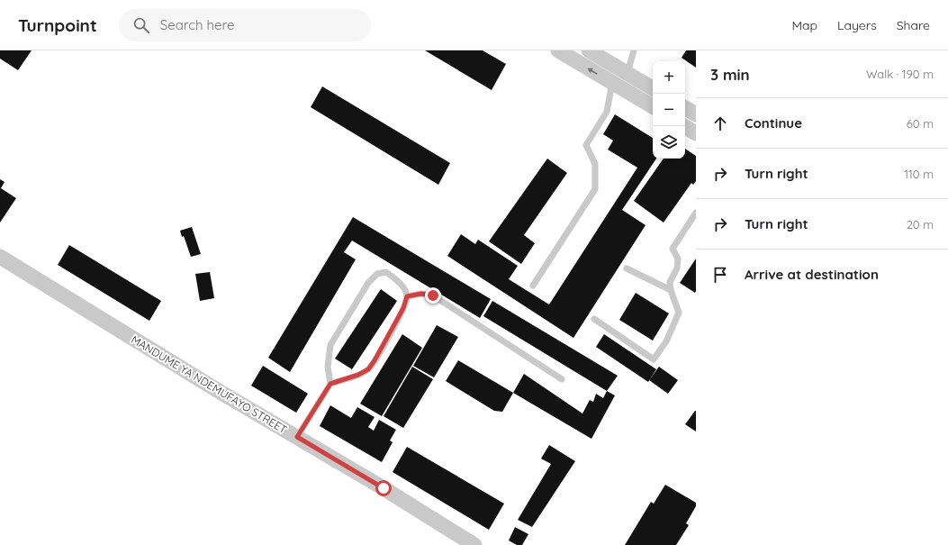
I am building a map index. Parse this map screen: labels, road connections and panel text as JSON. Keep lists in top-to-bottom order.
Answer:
{
  "streets": {
    "street": ["MANDUME YA NDEMUFAYO STREET"]
  },
  "page": {
    "header": "Turnpoint",
    "search": "Search here",
    "nav": ["Map", "Layers", "Share"],
    "heading": ["3 min", "Walk · 190 m"],
    "map_buttons": ["+", "−"],
    "list": [
      ["Continue", "60 m"],
      ["Turn right", "110 m"],
      ["Turn right", "20 m"],
      "Arrive at destination"
    ]
  }
}
